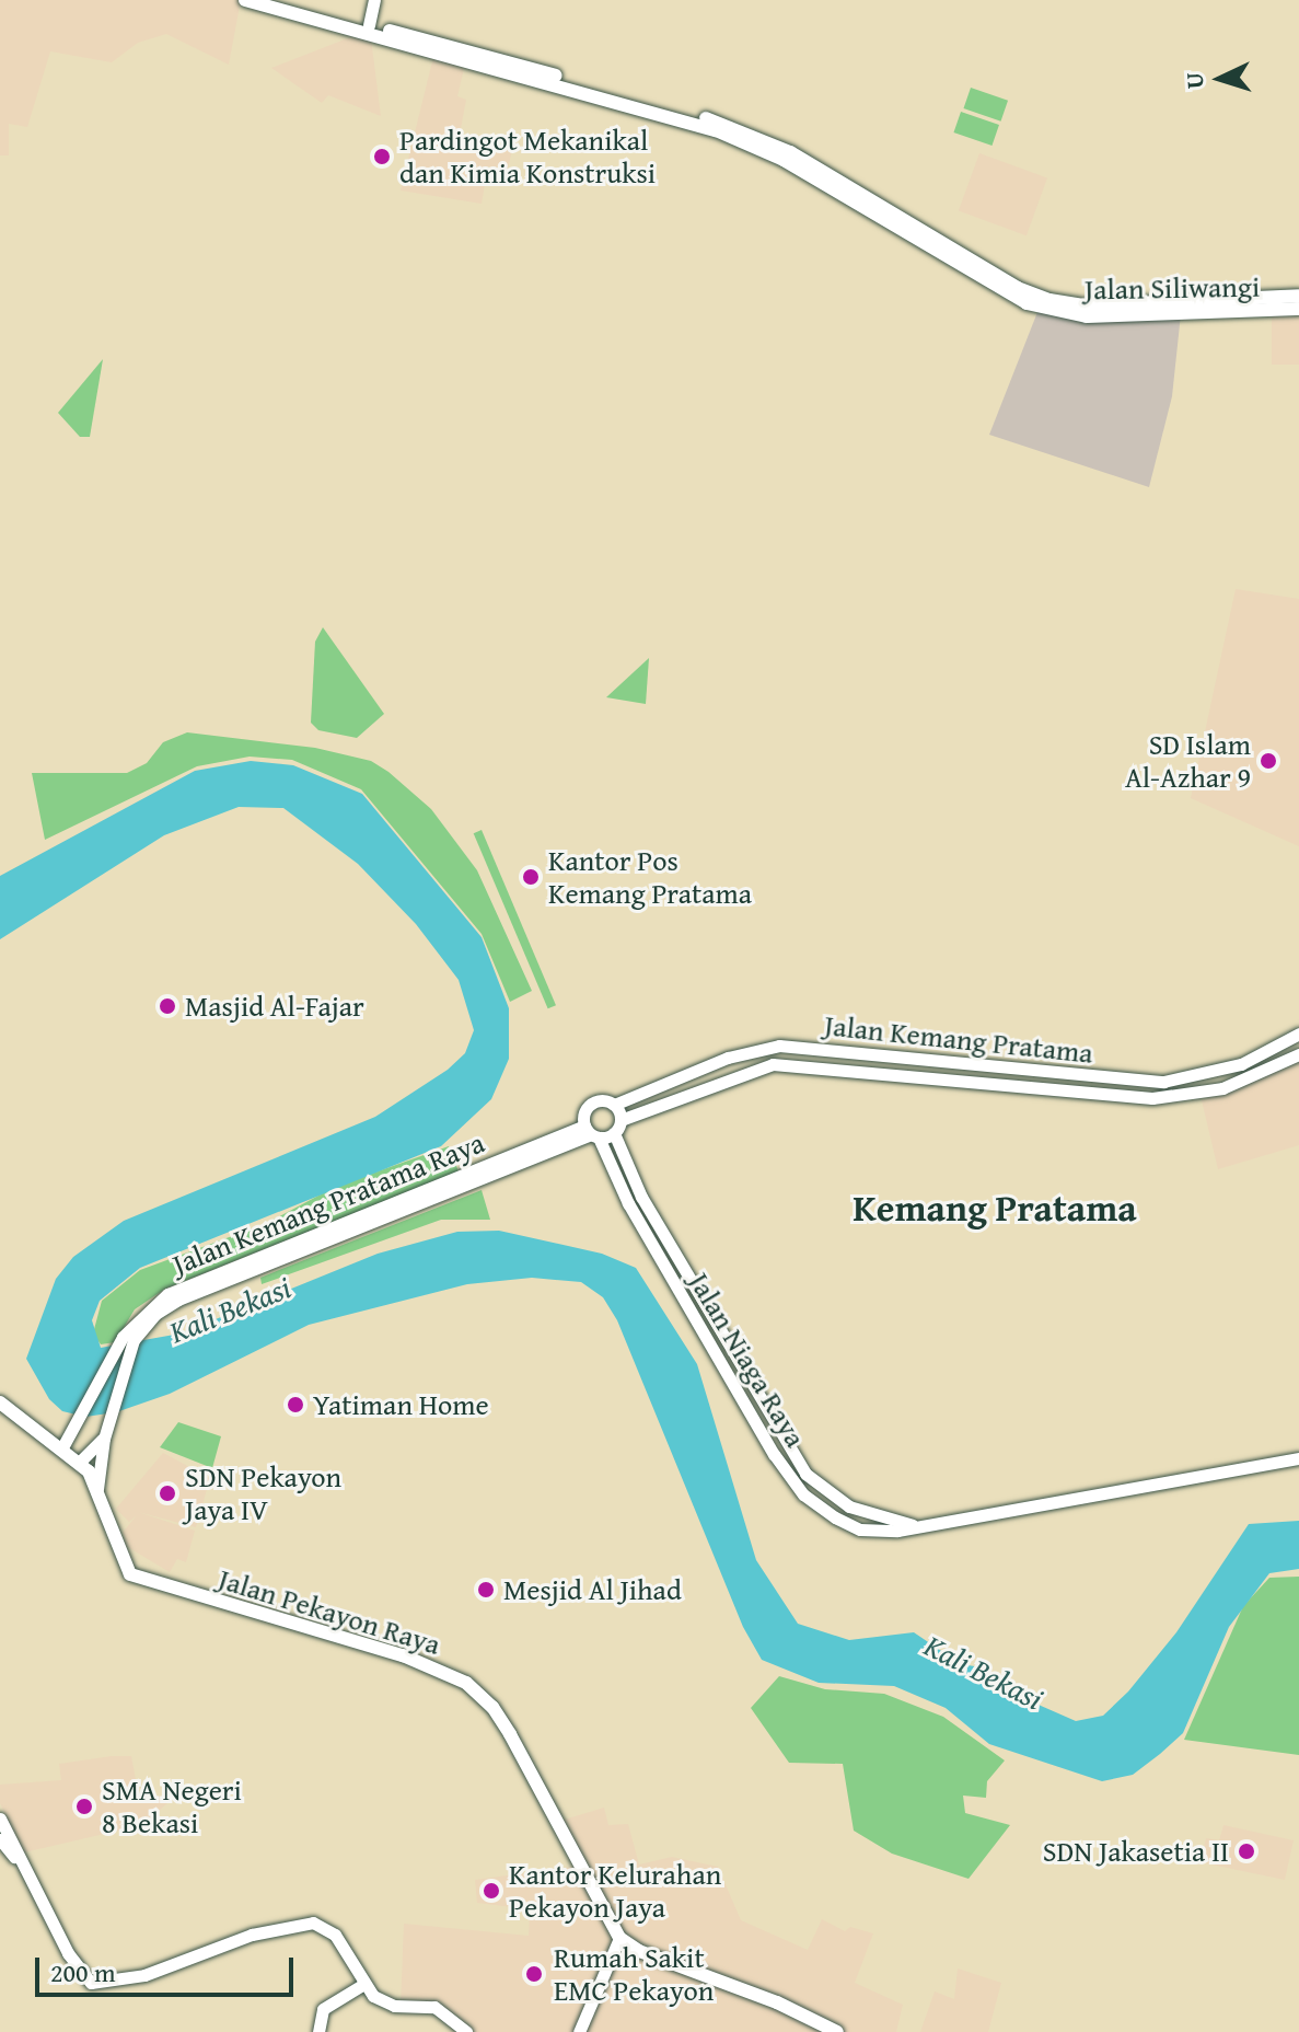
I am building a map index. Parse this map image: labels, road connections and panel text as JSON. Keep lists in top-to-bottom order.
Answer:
{
  "streets": {
    "main road": ["Jalan Siliwangi", "Jalan Pekayon Raya"],
    "street": ["Jalan Kemang Pratama", "Jalan Kemang Pratama Raya", "Jalan Niaga Raya"]
  },
  "crossings": [
    ["Jalan Kemang Pratama", "Jalan Kemang Pratama Raya"],
    ["Jalan Kemang Pratama", "Jalan Niaga Raya"],
    ["Jalan Kemang Pratama Raya", "Jalan Niaga Raya"],
    ["Jalan Kemang Pratama Raya", "Jalan Pekayon Raya"]
  ],
  "districts": ["Kemang Pratama"],
  "water": ["Kali Bekasi"],
  "places": [
    "Pardingot Mekanikal dan Kimia Konstruksi",
    "SD Islam Al-Azhar 9",
    "Kantor Pos Kemang Pratama",
    "Masjid Al-Fajar",
    "Yatiman Home",
    "SDN Pekayon Jaya IV",
    "Mesjid Al Jihad",
    "SMA Negeri 8 Bekasi",
    "SDN Jakasetia II",
    "Kantor Kelurahan Pekayon Jaya",
    "Rumah Sakit EMC Pekayon"
  ],
  "scale_bar": "200 m",
  "north": "left"
}
